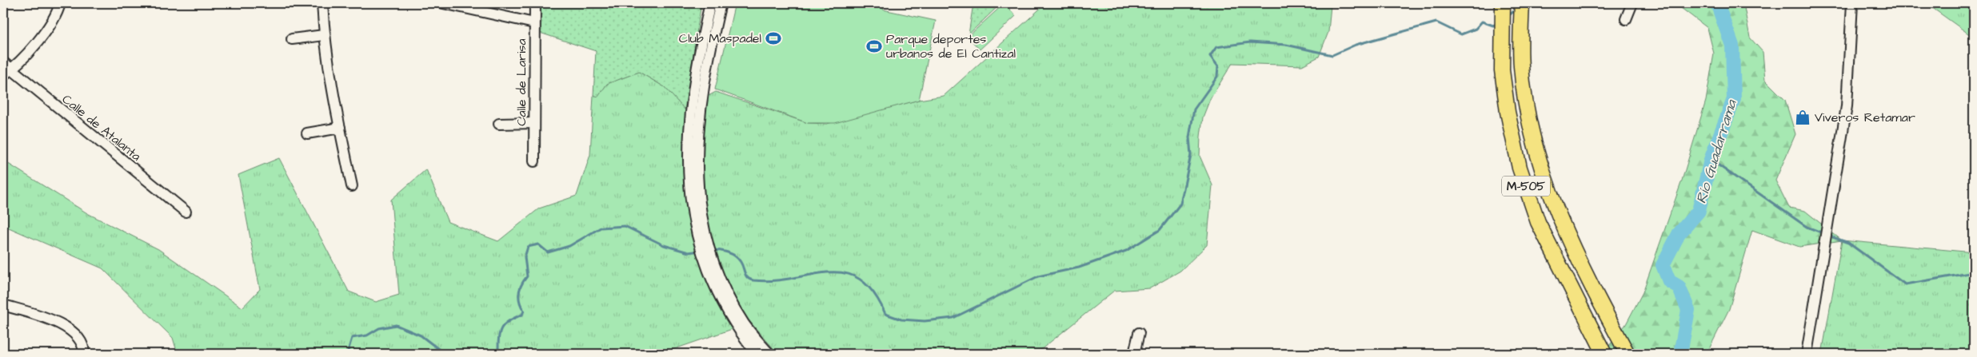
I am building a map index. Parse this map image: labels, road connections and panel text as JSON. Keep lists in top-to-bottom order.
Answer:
{
  "streets": {
    "highway": ["M-505"],
    "street": ["Calle de Larisa", "Calle de Atalanta"]
  },
  "water": ["Río Guadarrama"],
  "places": {
    "sports": ["Club Maspadel", "Parque deportes urbanos de El Cantizal"],
    "shop": ["Viveros Retamar"]
  }
}
